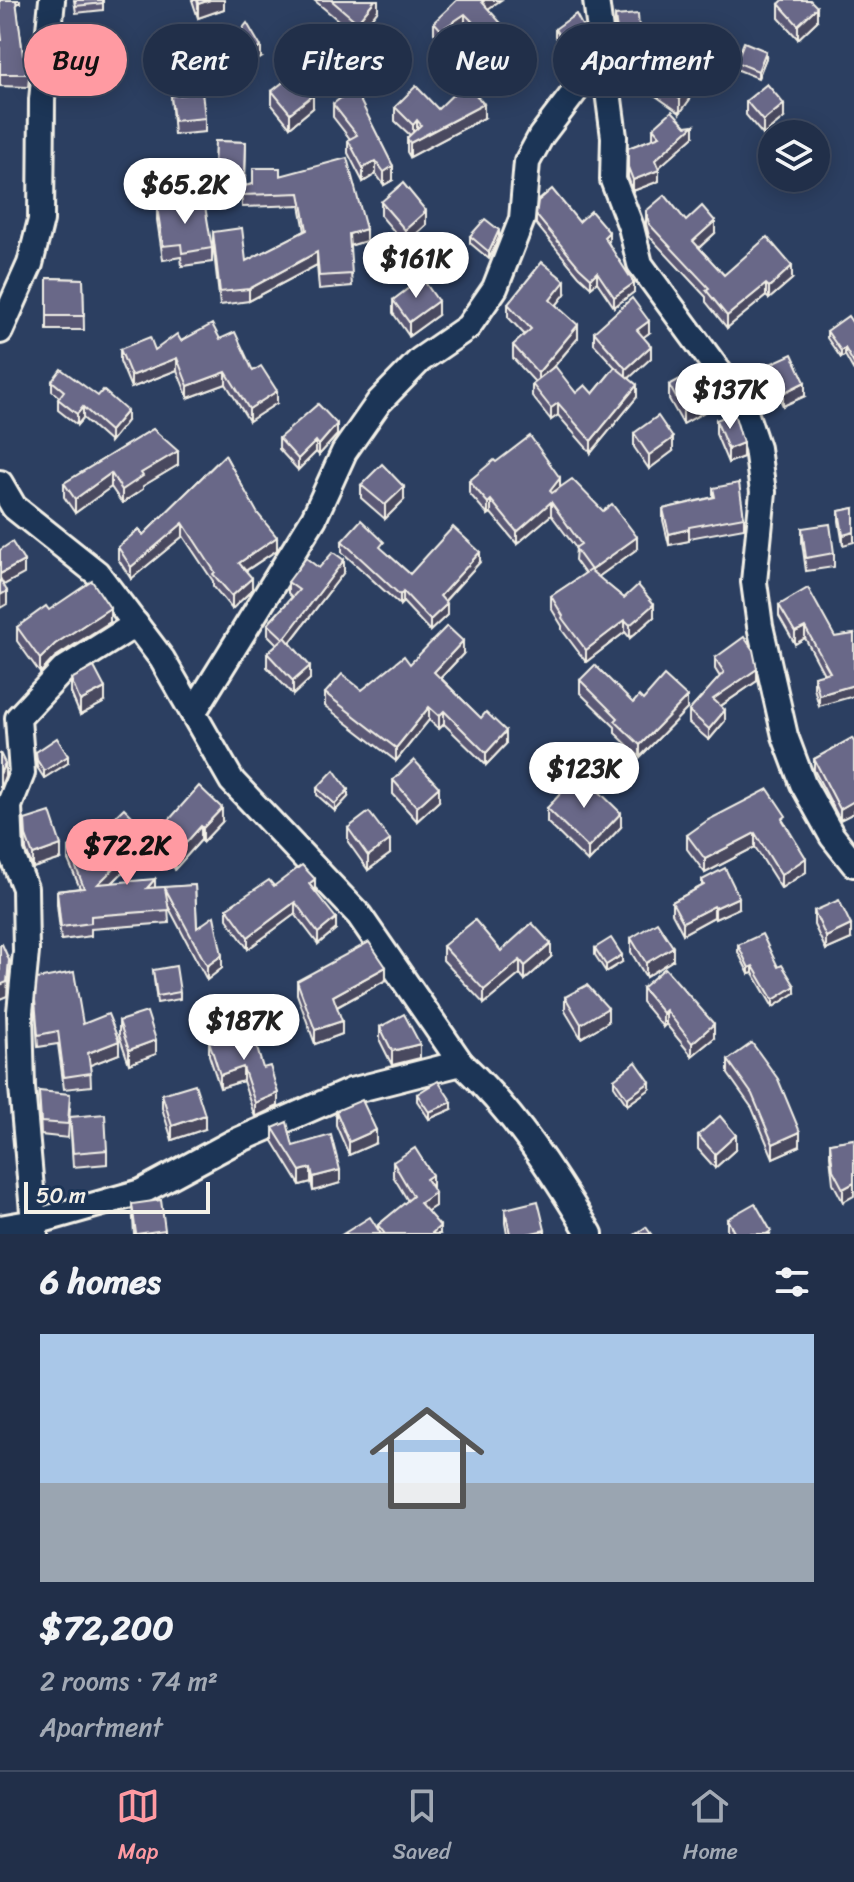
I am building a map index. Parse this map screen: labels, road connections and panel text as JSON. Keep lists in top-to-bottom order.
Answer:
{
  "scale_bar": "50 m",
  "page": {
    "chip": [
      "Buy",
      "Rent",
      "Filters",
      "New",
      "Apartment"
    ],
    "price": [
      "$65.2K",
      "$161K",
      "$137K",
      "$123K",
      "$72.2K",
      "$187K"
    ],
    "scale": "50 m",
    "heading": "6 homes",
    "list": [
      {
        "name": "$72,200",
        "note": "2 rooms · 74 m² · Apartment"
      }
    ],
    "tabs": ["Map", "Saved", "Home"]
  }
}
